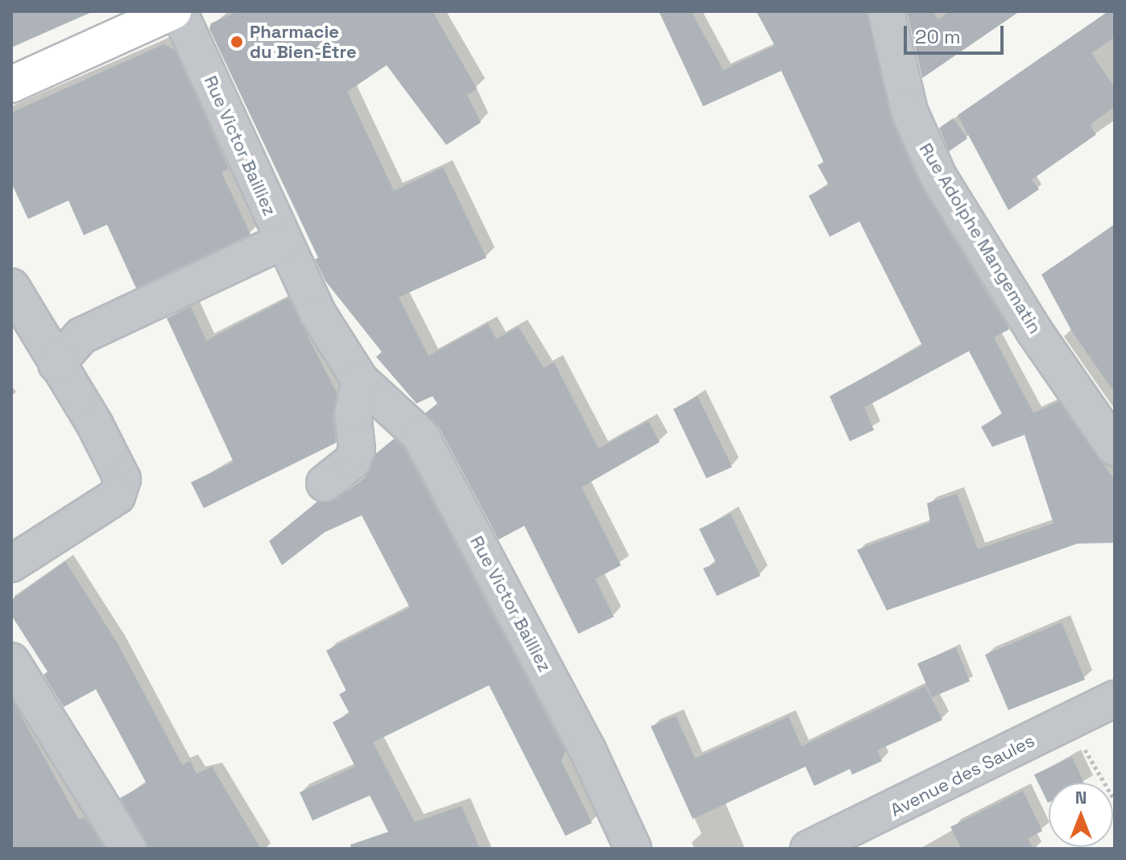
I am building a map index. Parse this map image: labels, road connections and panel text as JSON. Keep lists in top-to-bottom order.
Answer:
{
  "streets": {
    "street": ["Rue Victor Bailliez", "Rue Adolphe Mangematin", "Avenue des Saules"]
  },
  "places": ["Pharmacie du Bien-Être"],
  "scale_bar": "20 m",
  "north": "top"
}
